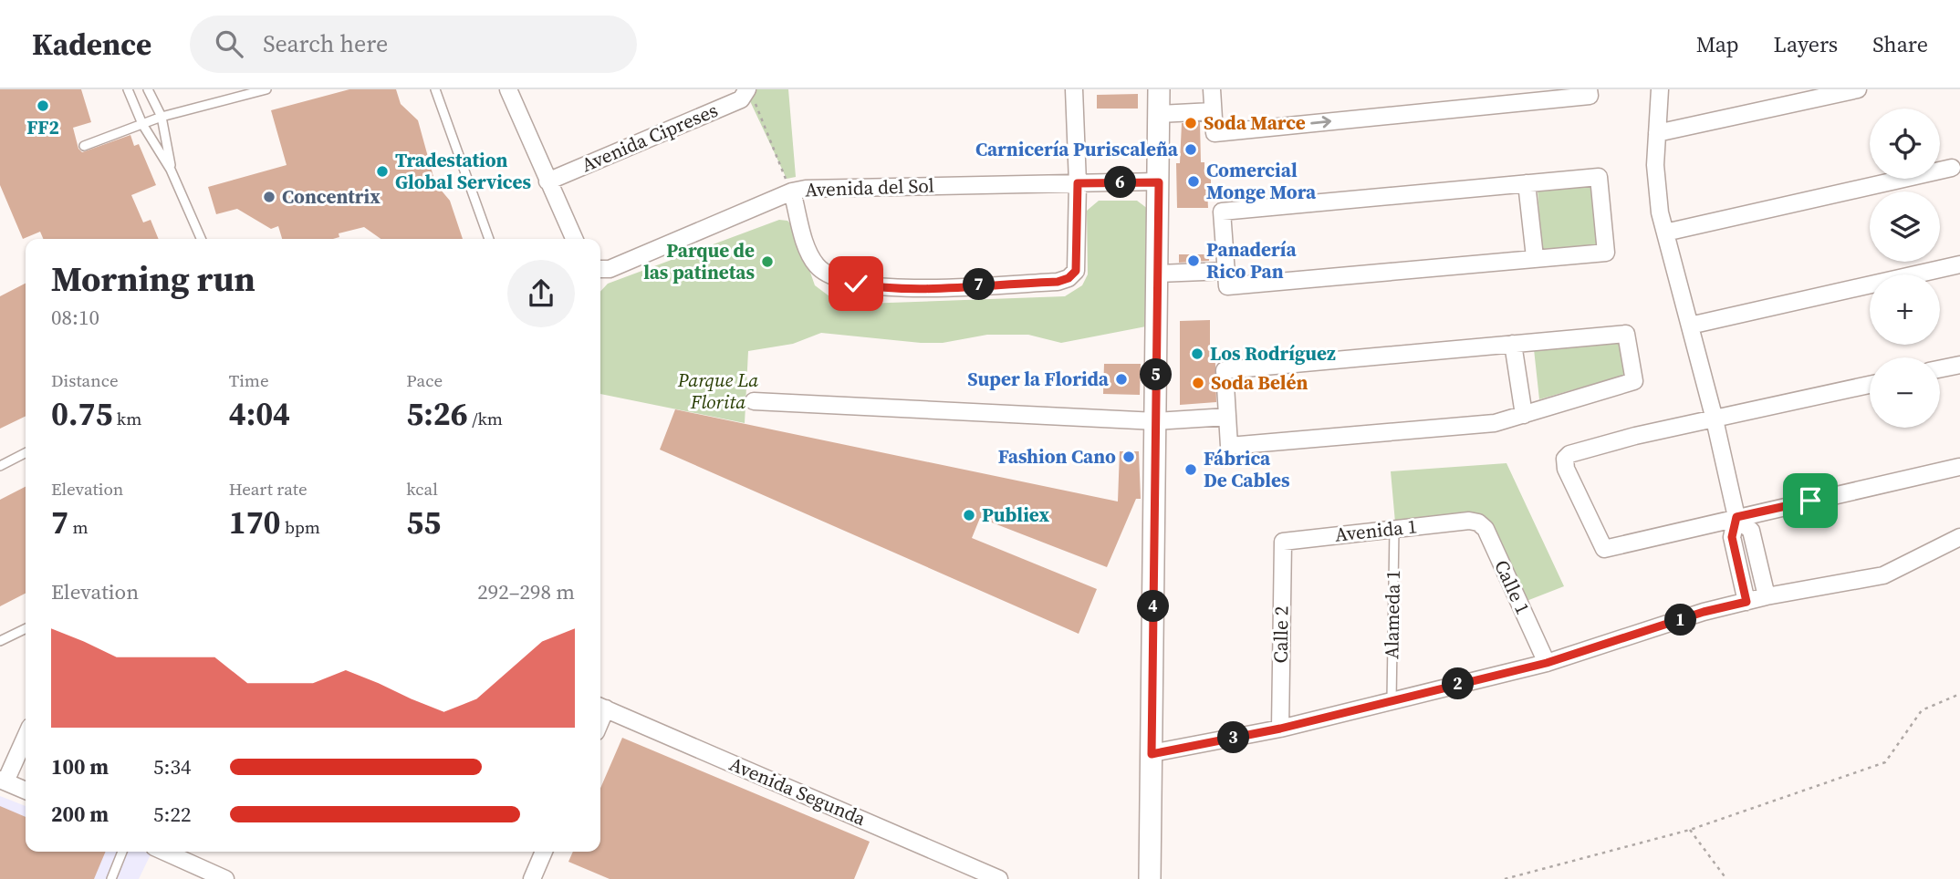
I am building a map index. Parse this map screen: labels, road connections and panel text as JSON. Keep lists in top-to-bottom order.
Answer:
{
  "streets": {
    "street": [
      "Avenida Cipreses",
      "Avenida del Sol",
      "Avenida 1",
      "Calle 1",
      "Calle 2",
      "Avenida Segunda"
    ],
    "lane": ["Alameda 1"]
  },
  "crossings": [
    ["Avenida 1", "Calle 1"],
    ["Avenida 1", "Alameda 1"],
    ["Avenida 1", "Calle 2"]
  ],
  "parks": ["Parque La Florita"],
  "places": [
    "FF2",
    "Soda Marce",
    "Carnicería Puriscaleña",
    "Tradestation Global Services",
    "Comercial Monge Mora",
    "Concentrix",
    "Panadería Rico Pan",
    "Parque de las patinetas",
    "Los Rodríguez",
    "Super la Florida",
    "Soda Belén",
    "Fashion Cano",
    "Fábrica De Cables",
    "Publiex"
  ],
  "page": {
    "header": "Kadence",
    "search": "Search here",
    "nav": ["Map", "Layers", "Share"],
    "map_buttons": ["+", "−"],
    "pins": [
      "6",
      "7",
      "5",
      "4",
      "1",
      "2",
      "3"
    ],
    "heading": ["Morning run", "08:10"],
    "stats": [
      ["Distance", "0.75 km"],
      ["Time", "4:04"],
      ["Pace", "5:26 /km"],
      ["Elevation", "7 m"],
      ["Heart rate", "170 bpm"],
      ["kcal", "55"]
    ],
    "chart": ["Elevation", "292–298 m"],
    "list": [
      {
        "name": "100 m",
        "note": "5:34"
      },
      {
        "name": "200 m",
        "note": "5:22"
      }
    ]
  }
}
